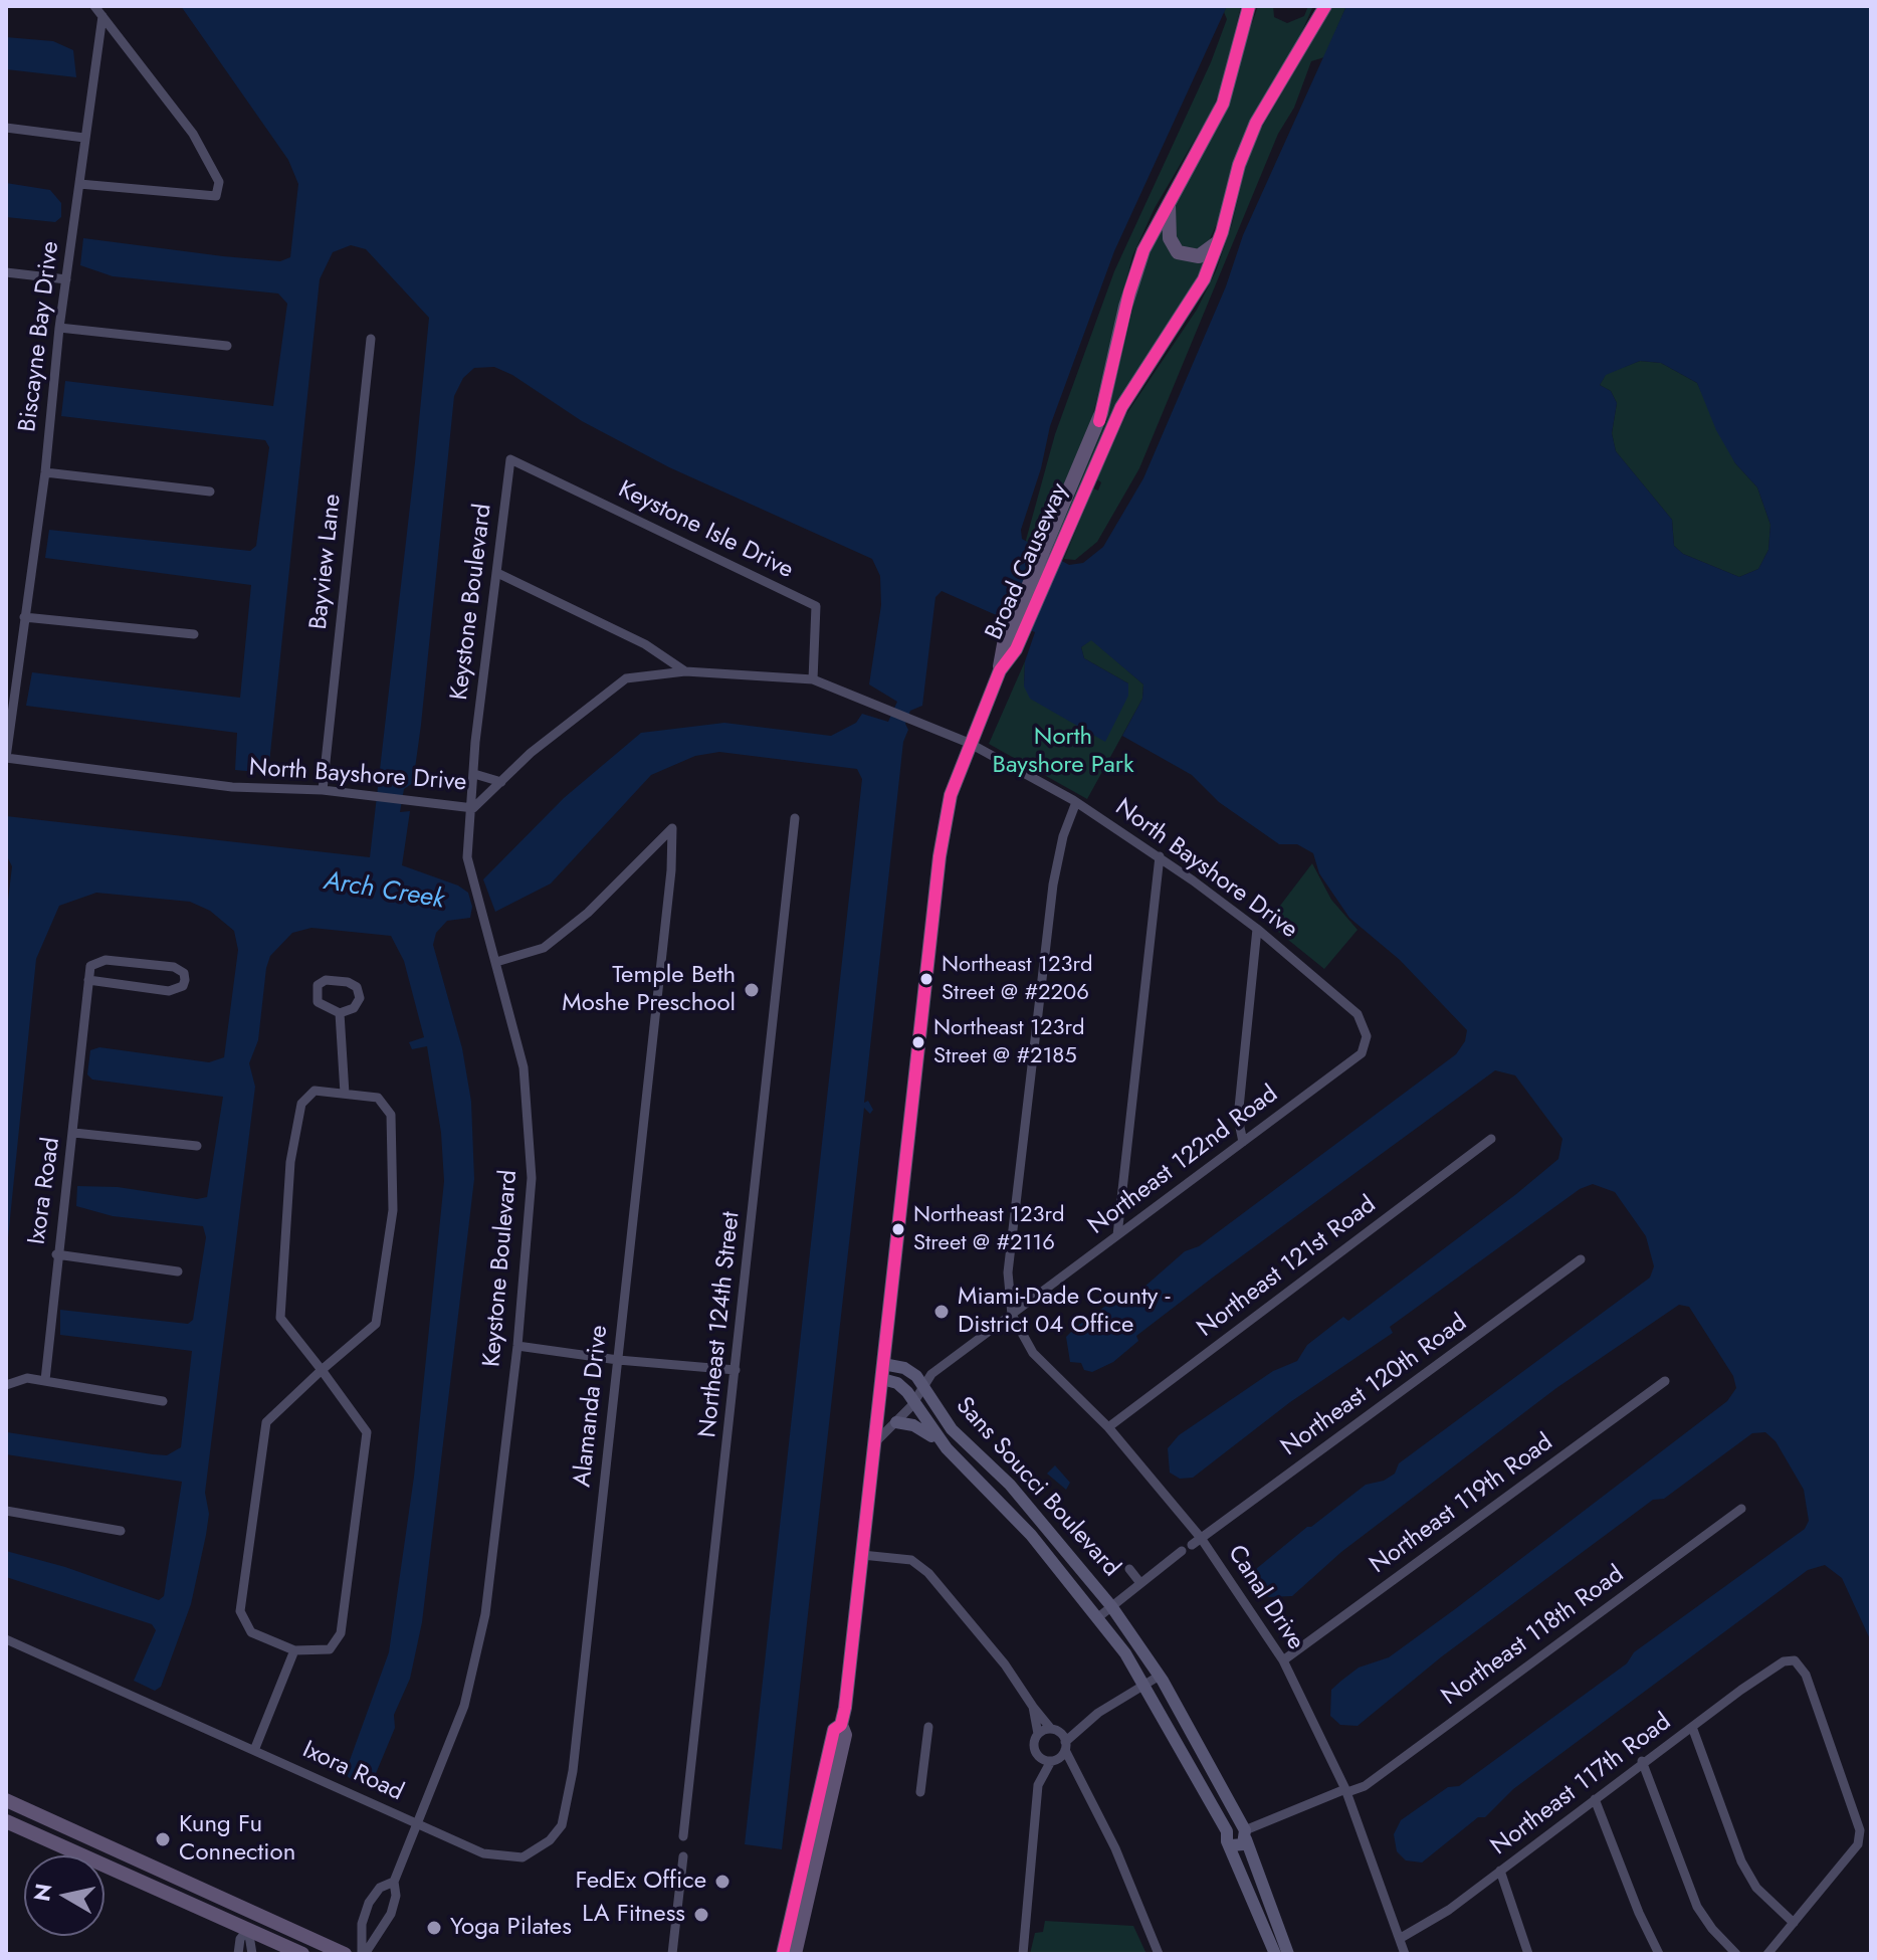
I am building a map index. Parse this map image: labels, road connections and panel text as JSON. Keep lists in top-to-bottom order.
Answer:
{
  "streets": {
    "main road": ["Broad Causeway"],
    "street": [
      "Biscayne Bay Drive",
      "Keystone Isle Drive",
      "Bayview Lane",
      "Keystone Boulevard",
      "North Bayshore Drive",
      "Northeast 122nd Road",
      "Ixora Road",
      "Northeast 121st Road",
      "Northeast 124th Street",
      "Northeast 120th Road",
      "Alamanda Drive",
      "Sans Soucci Boulevard",
      "Northeast 119th Road",
      "Canal Drive",
      "Northeast 118th Road",
      "Northeast 117th Road"
    ]
  },
  "crossings": [
    ["Biscayne Bay Drive", "North Bayshore Drive"],
    ["Keystone Isle Drive", "Keystone Boulevard"],
    ["Keystone Isle Drive", "North Bayshore Drive"],
    ["Bayview Lane", "North Bayshore Drive"],
    ["Broad Causeway", "North Bayshore Drive"],
    ["Broad Causeway", "Northeast 122nd Road"],
    ["Broad Causeway", "Sans Soucci Boulevard"],
    ["Keystone Boulevard", "North Bayshore Drive"],
    ["Keystone Boulevard", "Ixora Road"],
    ["Keystone Boulevard", "Alamanda Drive"],
    ["North Bayshore Drive", "Northeast 122nd Road"],
    ["Northeast 122nd Road", "Sans Soucci Boulevard"],
    ["Northeast 122nd Road", "Canal Drive"],
    ["Ixora Road", "Alamanda Drive"],
    ["Northeast 121st Road", "Canal Drive"],
    ["Northeast 120th Road", "Canal Drive"],
    ["Sans Soucci Boulevard", "Northeast 118th Road"],
    ["Northeast 119th Road", "Canal Drive"],
    ["Canal Drive", "Northeast 118th Road"],
    ["Canal Drive", "Northeast 117th Road"]
  ],
  "water": ["Arch Creek"],
  "parks": ["North Bayshore Park"],
  "places": [
    "Northeast 123rd Street @ #2206",
    "Temple Beth Moshe Preschool",
    "Northeast 123rd Street @ #2185",
    "Northeast 123rd Street @ #2116",
    "Miami-Dade County - District 04 Office",
    "Kung Fu Connection",
    "FedEx Office",
    "LA Fitness",
    "Yoga Pilates"
  ],
  "north": "left"
}
